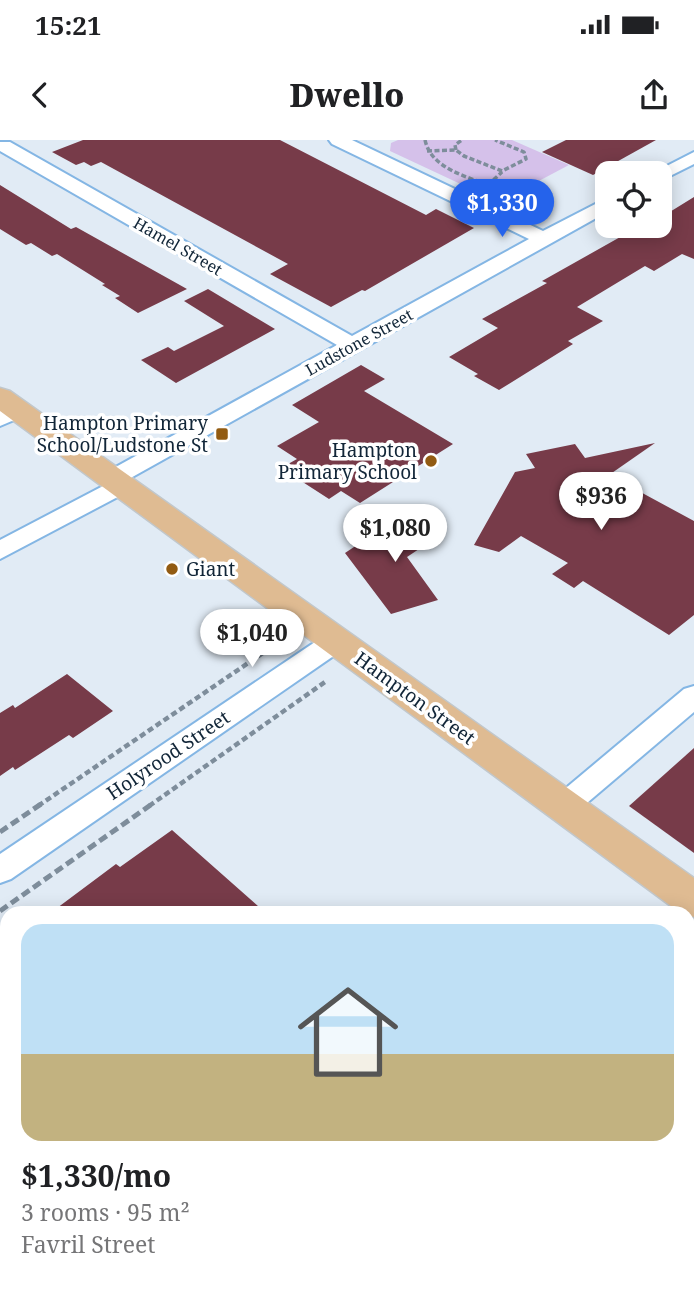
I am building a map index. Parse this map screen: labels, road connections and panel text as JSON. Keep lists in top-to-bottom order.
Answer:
{
  "streets": {
    "main road": ["Hampton Street"],
    "street": ["Hamel Street", "Ludstone Street", "Holyrood Street"]
  },
  "crossings": [
    ["Hamel Street", "Ludstone Street"],
    ["Ludstone Street", "Hampton Street"],
    ["Hampton Street", "Holyrood Street"]
  ],
  "places": {
    "transit": ["Hampton Primary School/Ludstone St"],
    "other": ["Hampton Primary School", "Giant"]
  },
  "page": {
    "status": "15:21",
    "header": "Dwello",
    "price": [
      "$1,330",
      "$936",
      "$1,080",
      "$1,040"
    ],
    "list": [
      {
        "name": "$1,330/mo",
        "note": "3 rooms · 95 m² · Favril Street"
      }
    ]
  }
}
